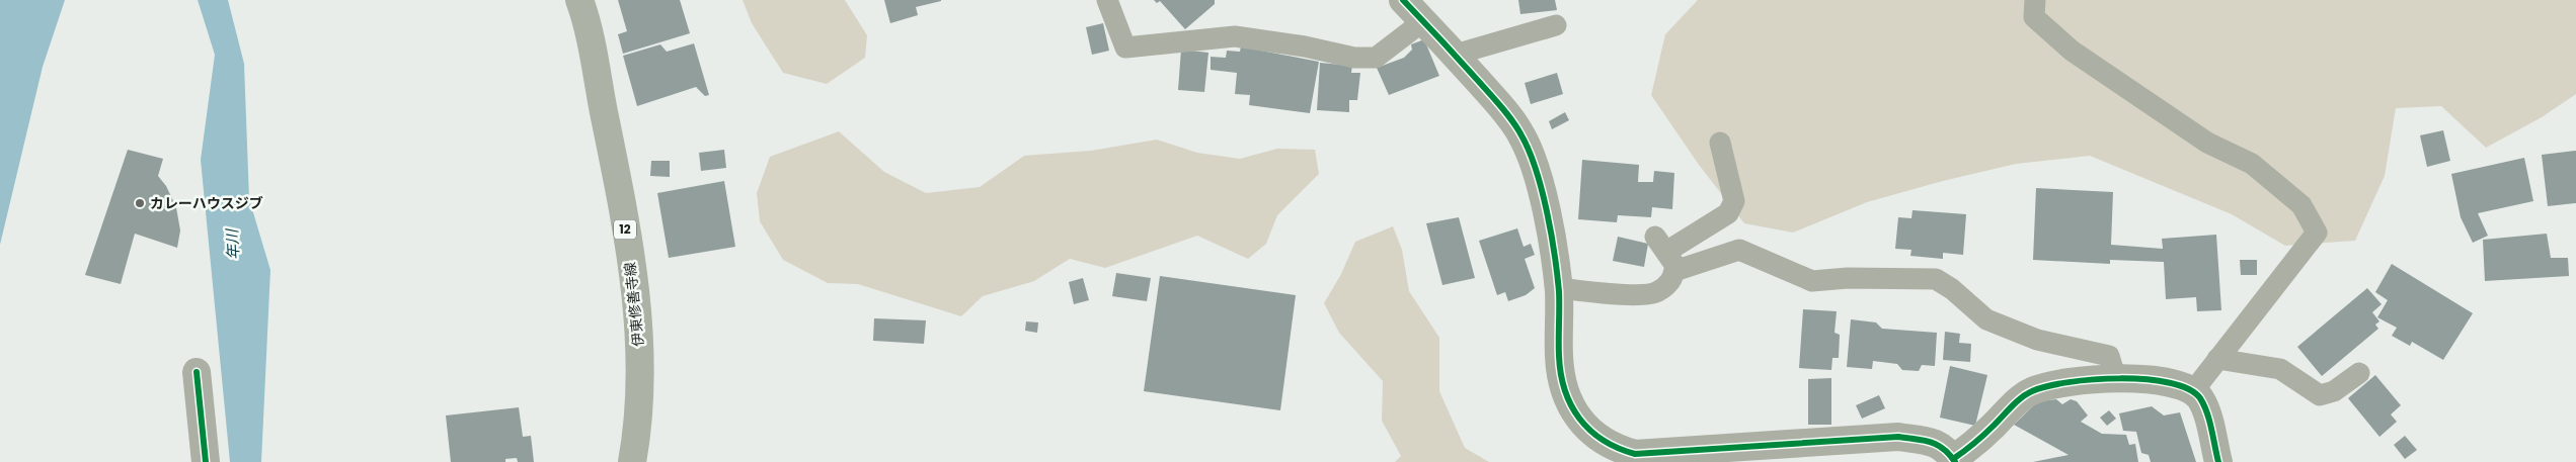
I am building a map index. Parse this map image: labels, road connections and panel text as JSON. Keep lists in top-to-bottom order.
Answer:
{
  "streets": {
    "main road": ["12", "伊東修善寺線"]
  },
  "water": ["年川"],
  "places": ["カレーハウスジブ"]
}
